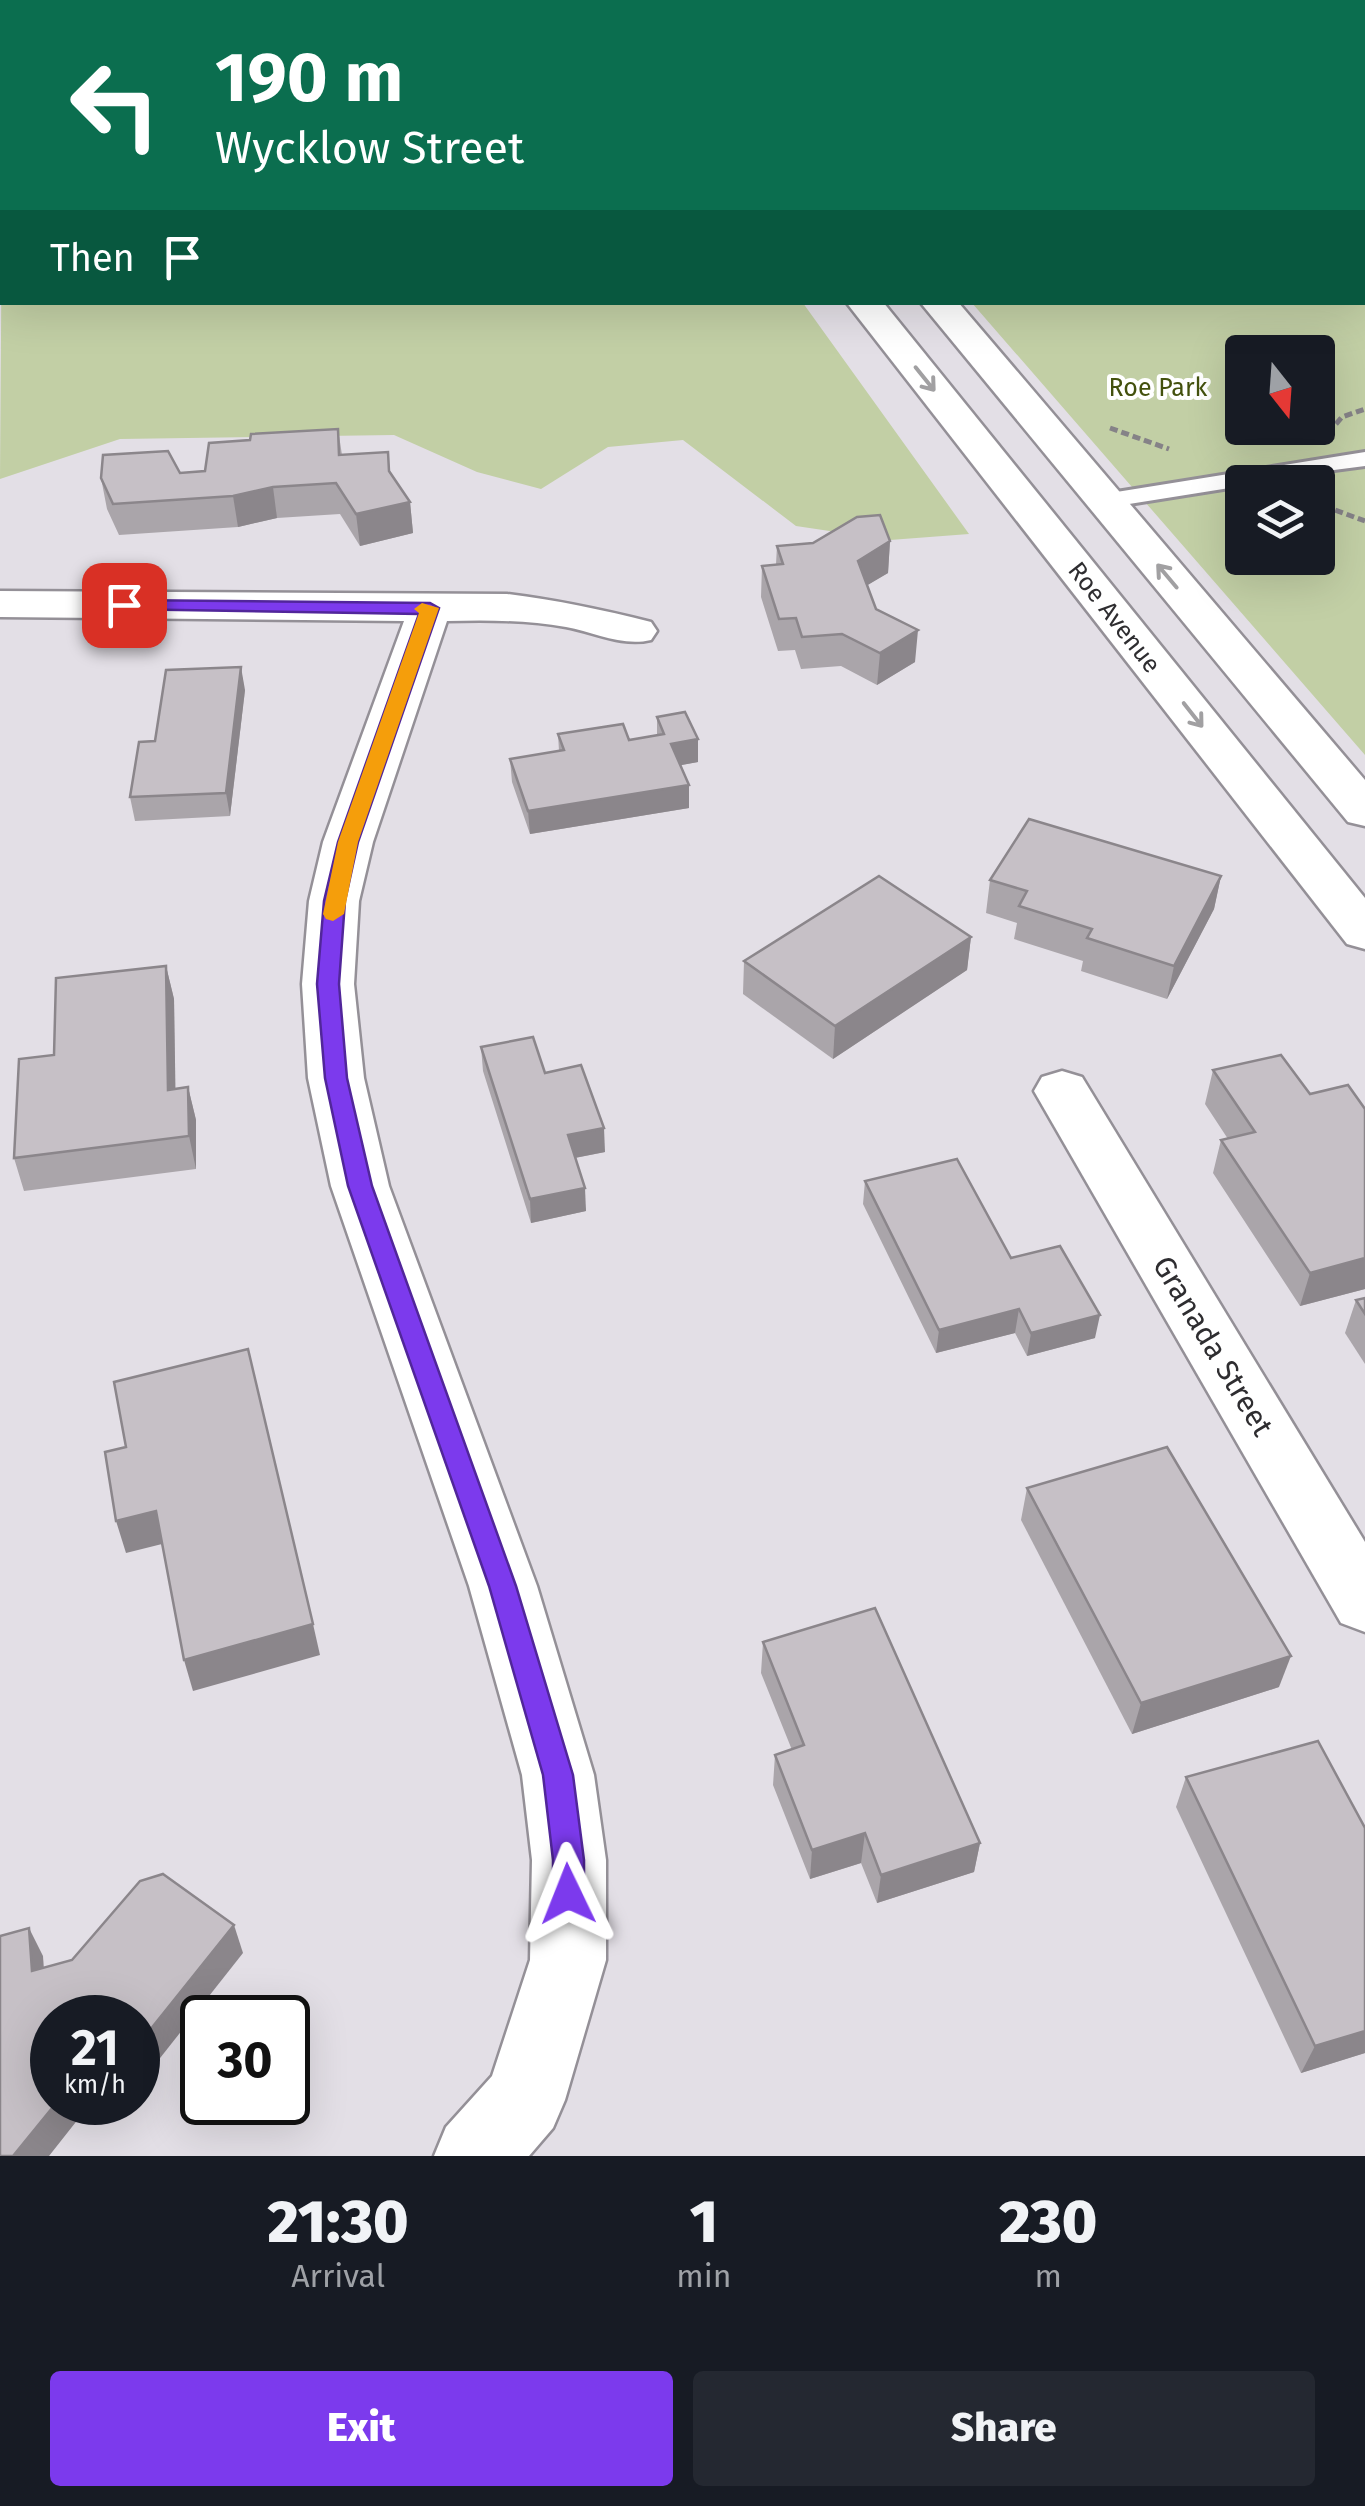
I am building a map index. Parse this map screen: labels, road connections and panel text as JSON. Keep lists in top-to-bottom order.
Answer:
{
  "streets": {
    "street": ["Roe Avenue", "Granada Street"]
  },
  "parks": ["Roe Park"],
  "north": "bottom",
  "page": {
    "turn": ["190 m", "Wycklow Street"],
    "then": "Then",
    "speed": "21 km/h",
    "limit": "30",
    "eta": [
      "21:30",
      "Arrival",
      "1",
      "min",
      "230",
      "m"
    ],
    "buttons": ["Exit", "Share"]
  }
}
